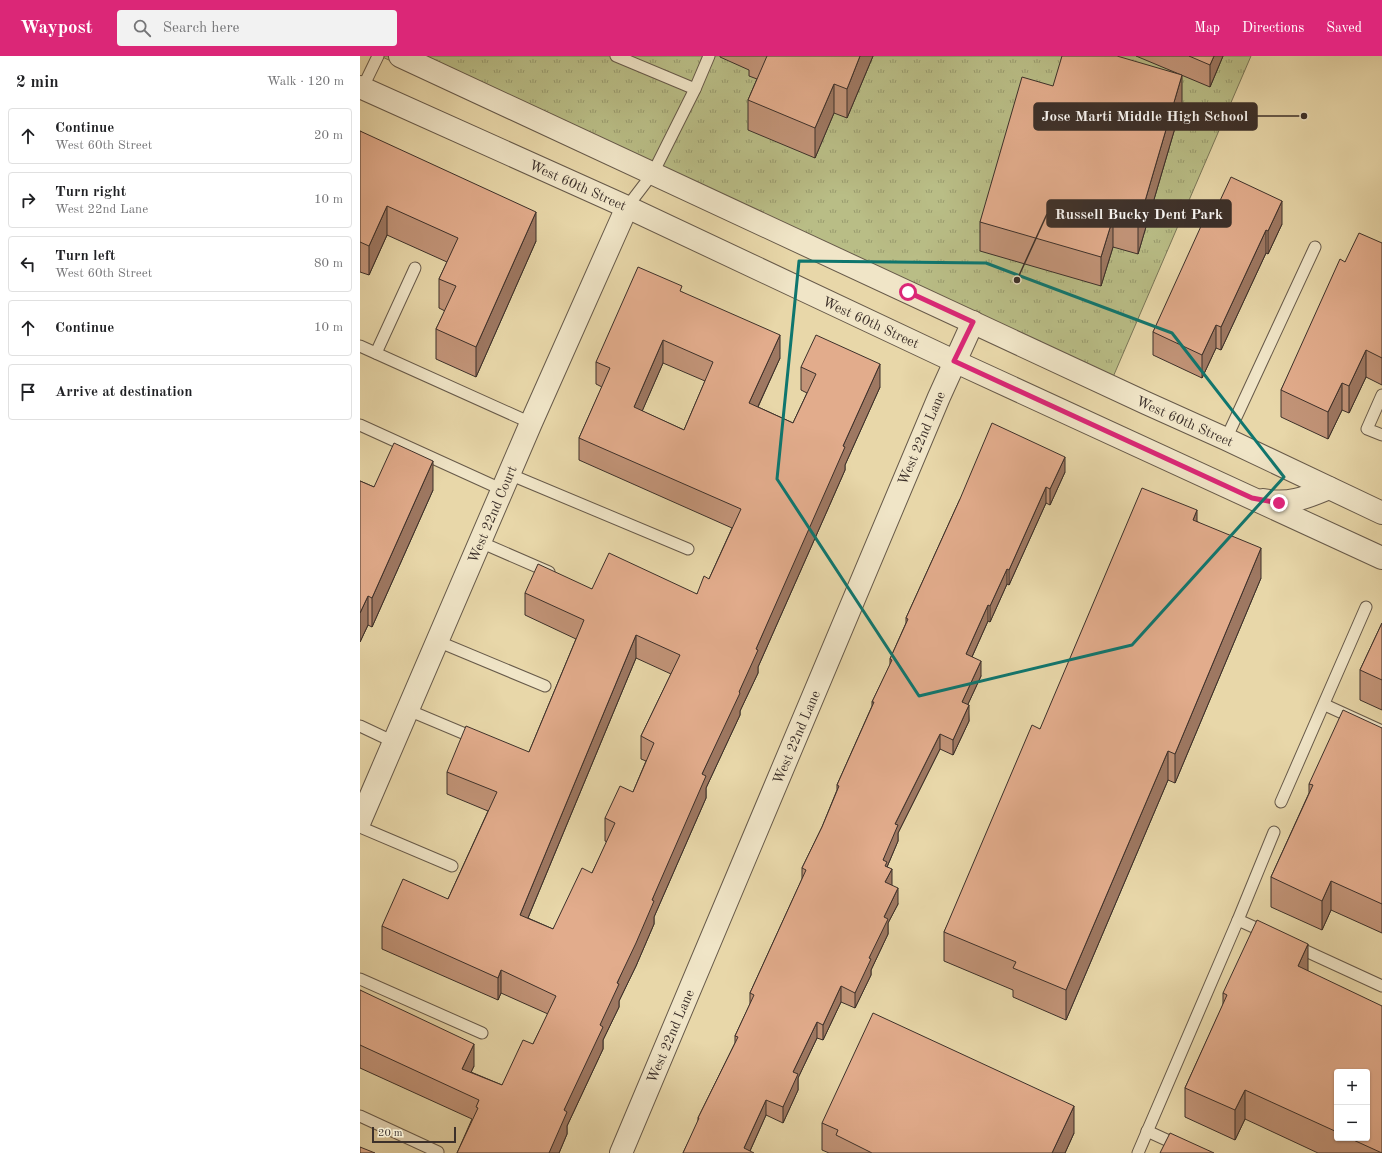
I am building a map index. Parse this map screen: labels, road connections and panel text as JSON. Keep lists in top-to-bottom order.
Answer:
{
  "streets": {
    "street": ["West 60th Street", "West 22nd Lane", "West 22nd Court"]
  },
  "crossings": [
    ["West 60th Street", "West 22nd Lane"],
    ["West 60th Street", "West 22nd Court"]
  ],
  "places": ["Jose Marti Middle High School", "Russell Bucky Dent Park"],
  "scale_bar": "20 m",
  "page": {
    "header": "Waypost",
    "search": "Search here",
    "nav": ["Map", "Directions", "Saved"],
    "heading": ["2 min", "Walk · 120 m"],
    "list": [
      ["Continue", "West 60th Street", "20 m"],
      ["Turn right", "West 22nd Lane", "10 m"],
      ["Turn left", "West 60th Street", "80 m"],
      ["Continue", "10 m"],
      "Arrive at destination"
    ],
    "map_buttons": ["+", "−"],
    "scale": "20 m"
  }
}
